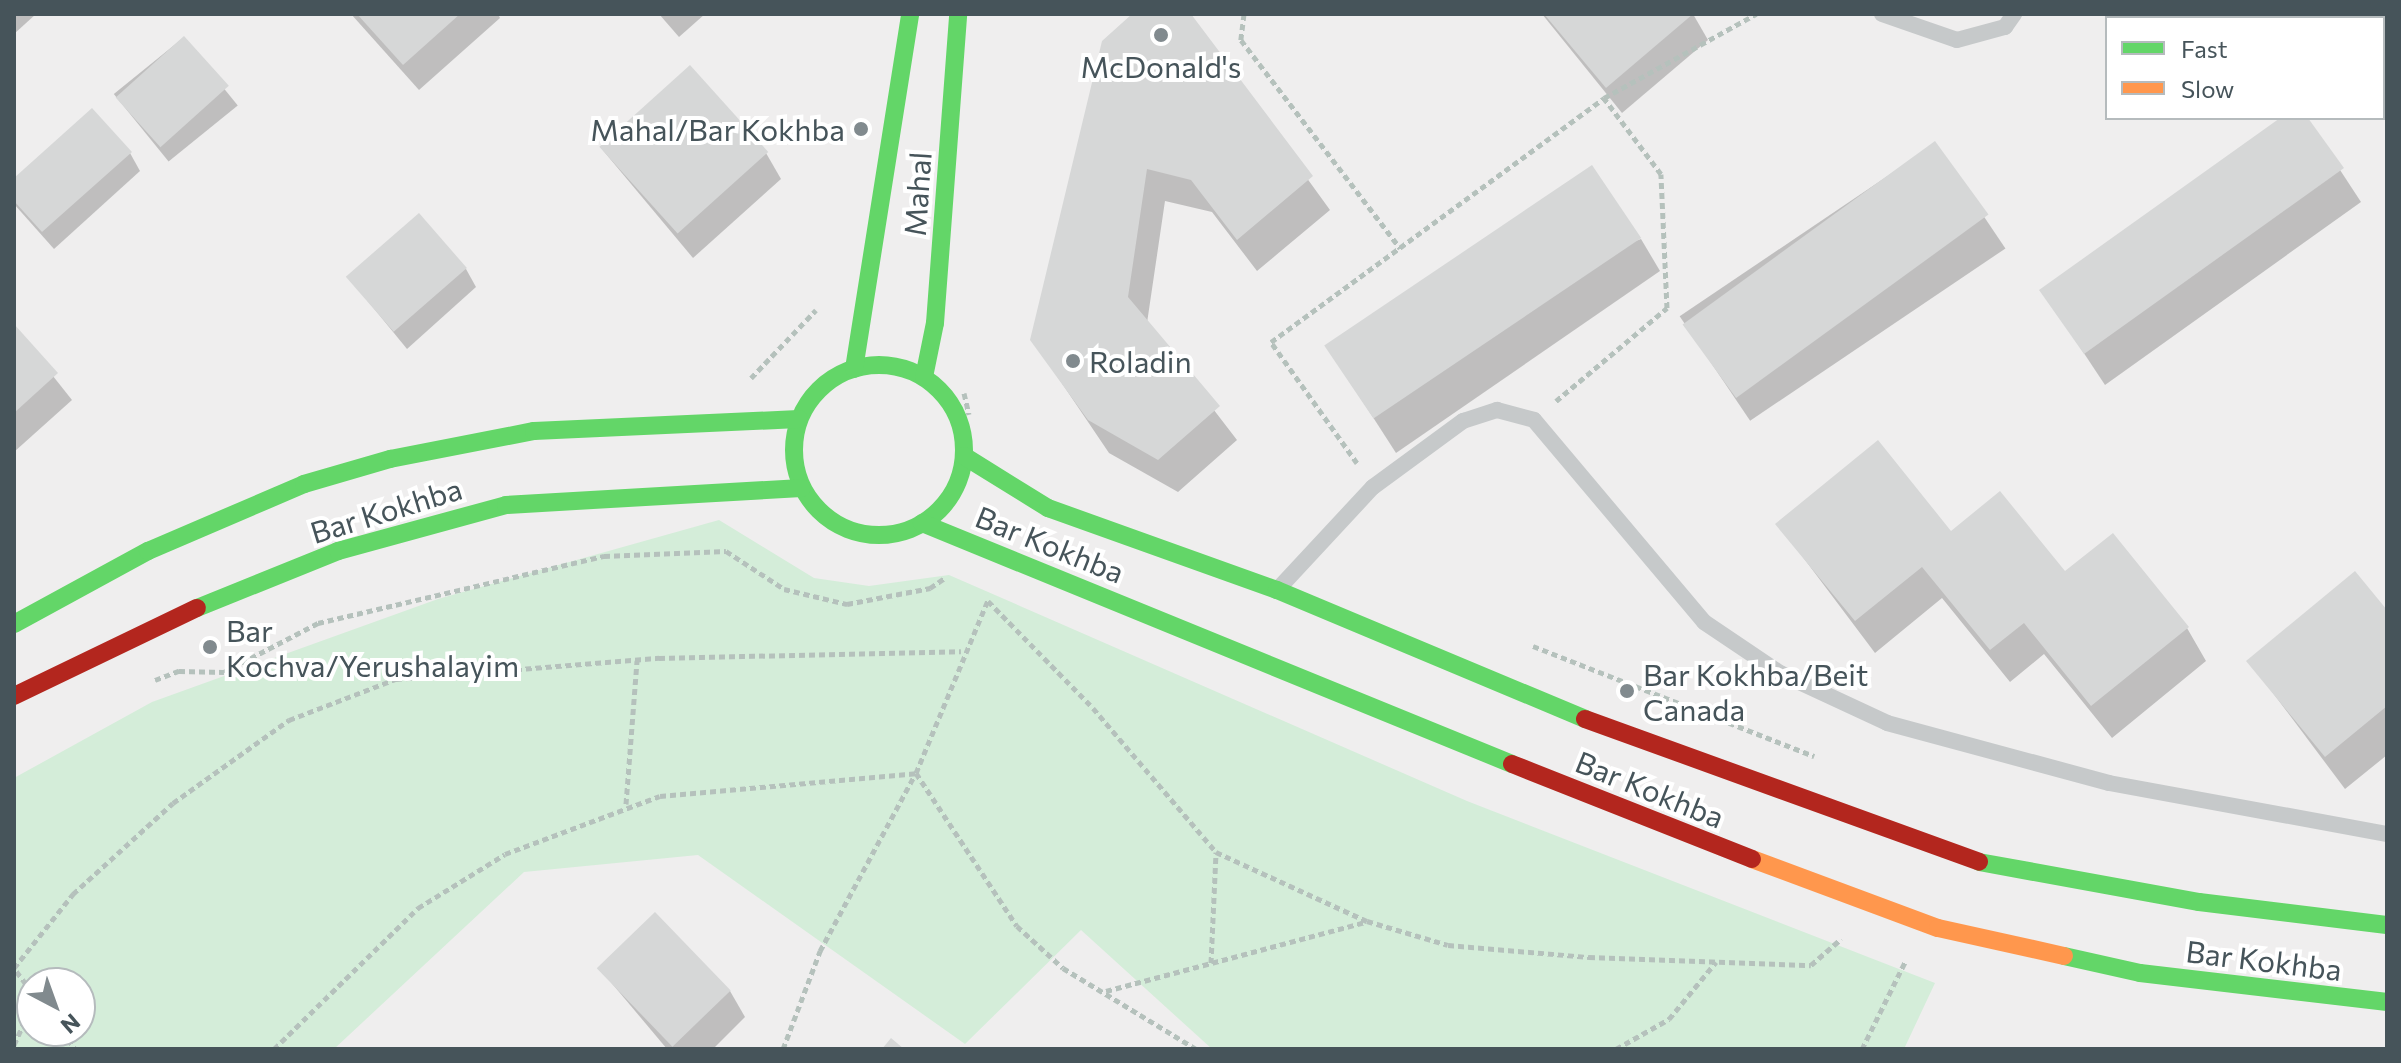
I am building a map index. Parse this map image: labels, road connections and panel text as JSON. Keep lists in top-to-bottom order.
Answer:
{
  "streets": {
    "main road": ["Mahal", "Bar Kokhba"]
  },
  "crossings": [
    ["Mahal", "Bar Kokhba"]
  ],
  "places": [
    "McDonald's",
    "Mahal/Bar Kokhba",
    "Roladin",
    "Bar Kochva/Yerushalayim",
    "Bar Kokhba/Beit Canada"
  ],
  "legend": ["Fast", "Slow"],
  "north": "bottom right"
}
